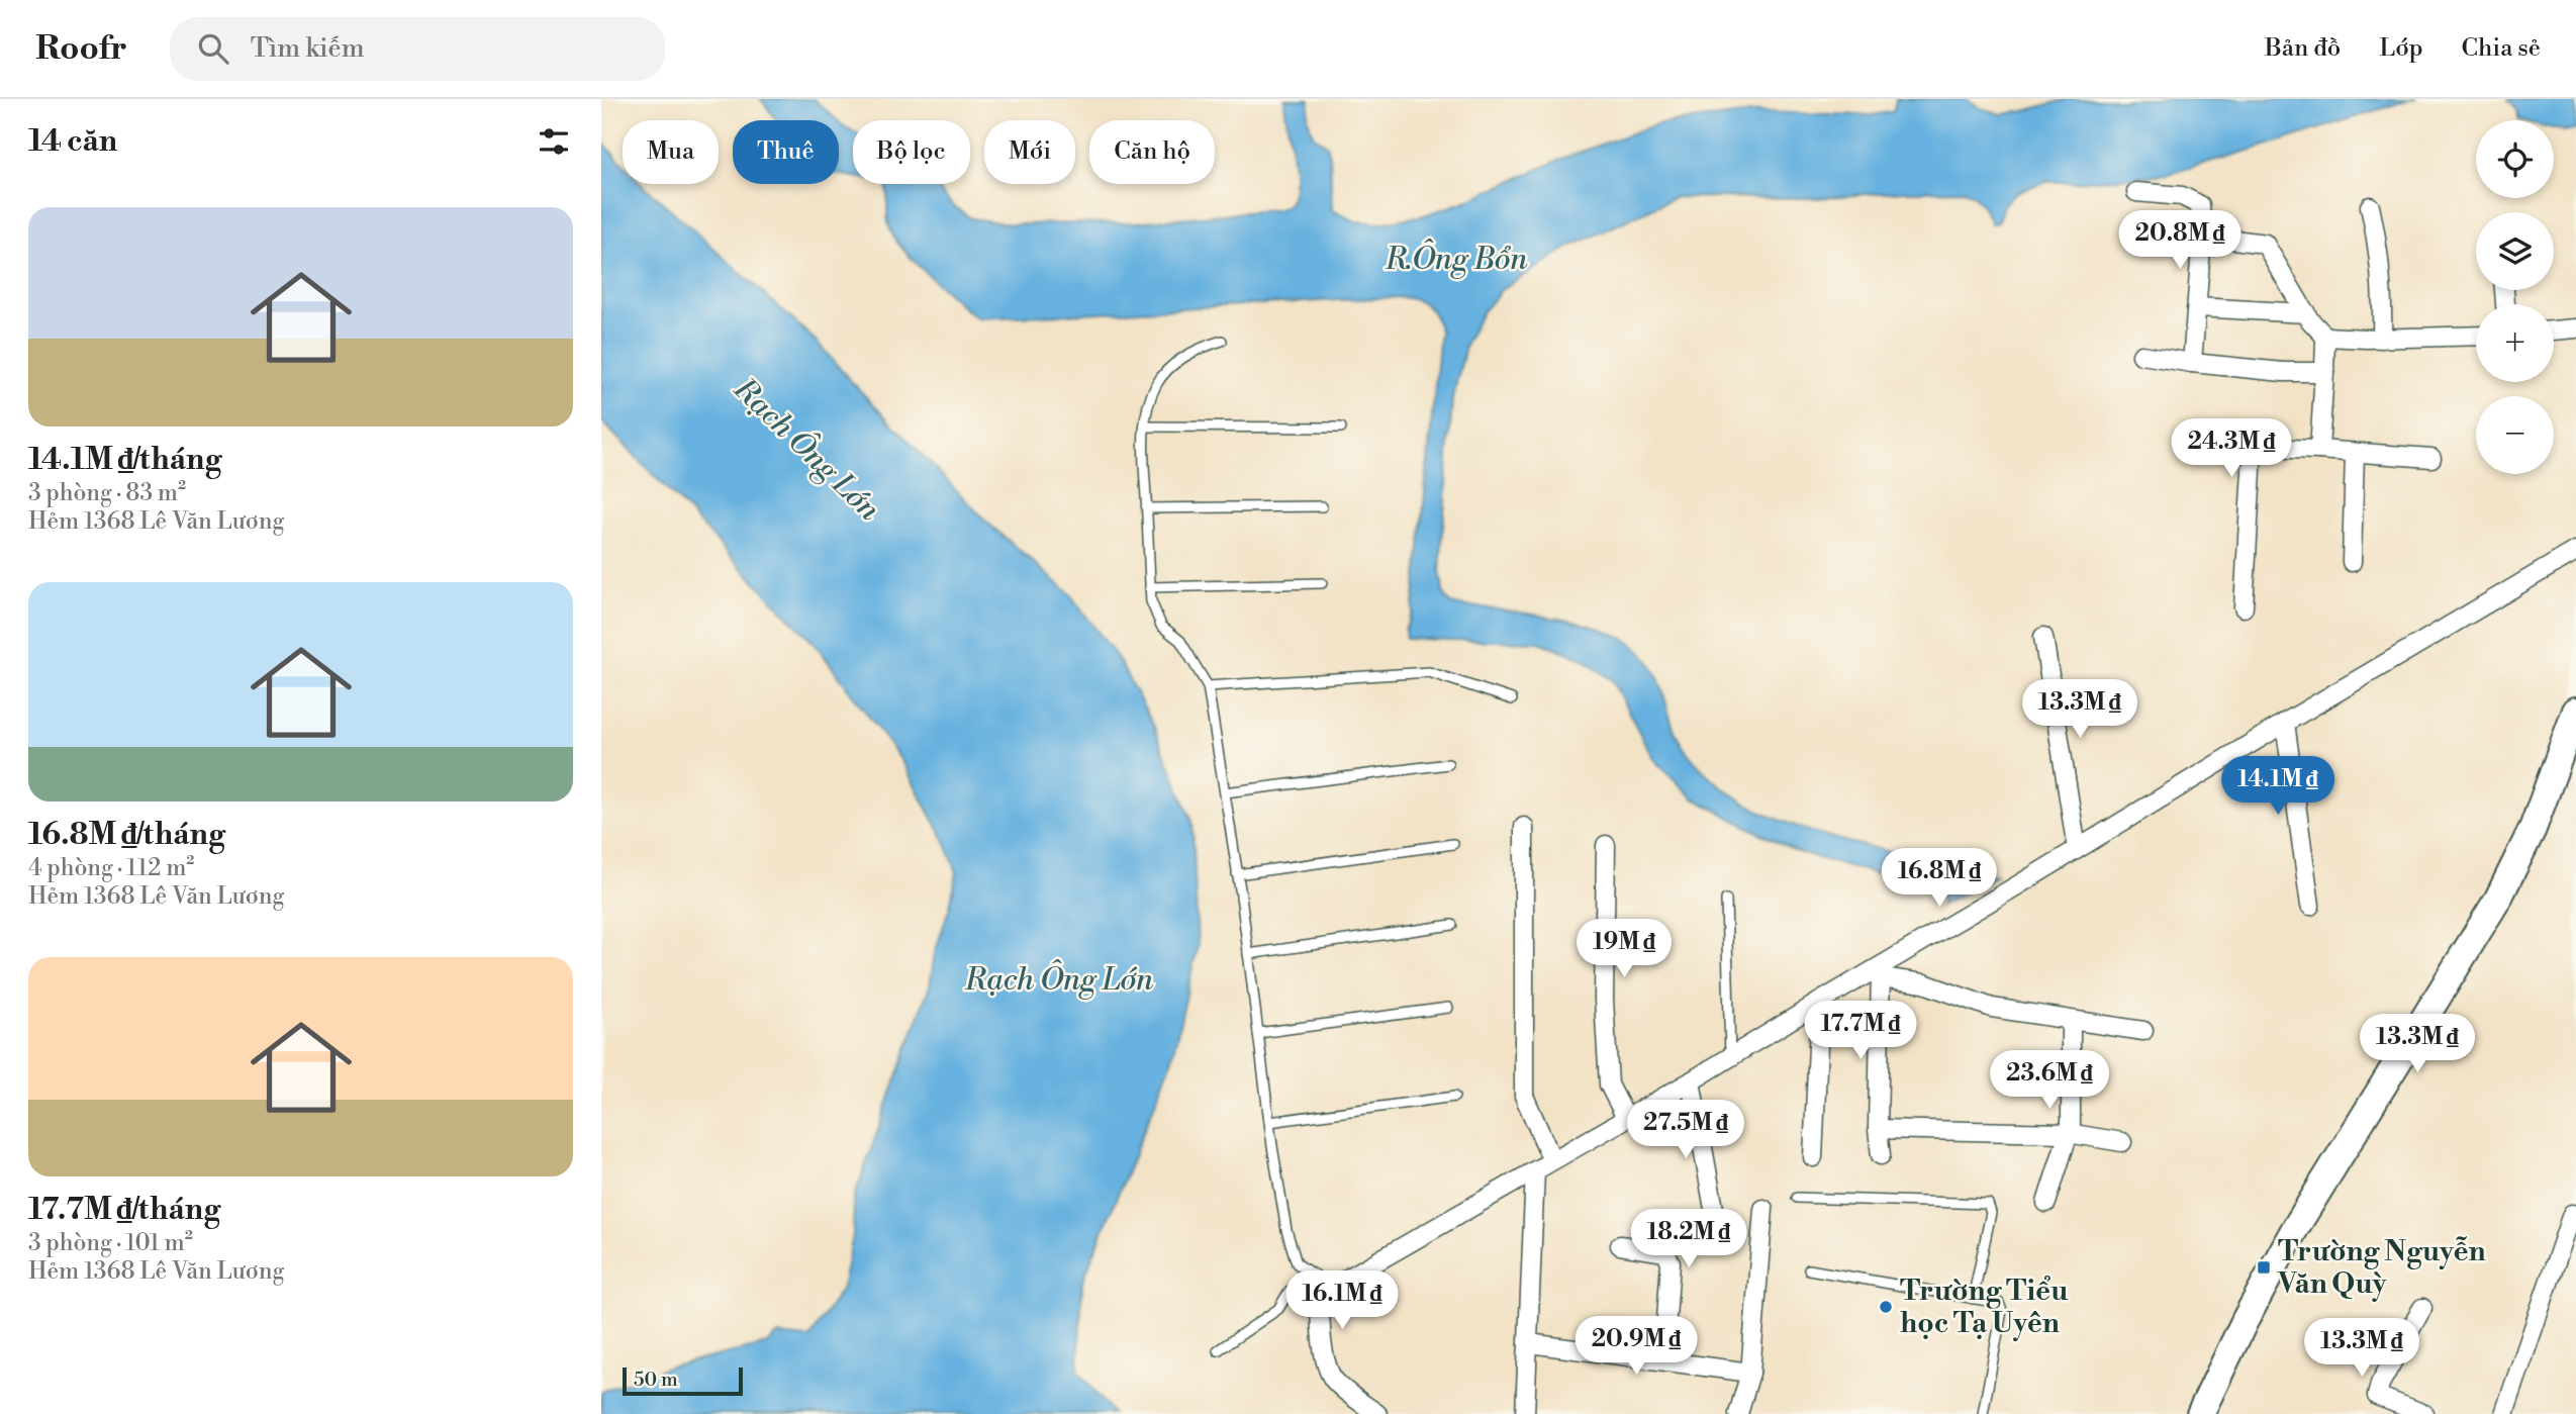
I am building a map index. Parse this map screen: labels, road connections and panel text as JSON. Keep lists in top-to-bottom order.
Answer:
{
  "water": ["R.Ông Bổn", "Rạch Ông Lớn"],
  "places": {
    "transit": ["Trường Nguyễn Văn Quỳ"],
    "other": ["Trường Tiểu học Tạ Uyên"]
  },
  "scale_bar": "50 m",
  "page": {
    "header": "Roofr",
    "search": "Tìm kiếm",
    "nav": ["Bản đồ", "Lớp", "Chia sẻ"],
    "heading": "14 căn",
    "map_buttons": ["+", "−"],
    "chip": [
      "Mua",
      "Thuê",
      "Bộ lọc",
      "Mới",
      "Căn hộ"
    ],
    "list": [
      {
        "name": "14.1M ₫/tháng",
        "note": "3 phòng · 83 m² · Hẻm 1368 Lê Văn Lương"
      },
      {
        "name": "16.8M ₫/tháng",
        "note": "4 phòng · 112 m² · Hẻm 1368 Lê Văn Lương"
      },
      {
        "name": "17.7M ₫/tháng",
        "note": "3 phòng · 101 m² · Hẻm 1368 Lê Văn Lương"
      }
    ],
    "price": [
      "20.8M ₫",
      "24.3M ₫",
      "13.3M ₫",
      "14.1M ₫",
      "16.8M ₫",
      "19M ₫",
      "17.7M ₫",
      "13.3M ₫",
      "23.6M ₫",
      "27.5M ₫",
      "18.2M ₫",
      "16.1M ₫",
      "20.9M ₫",
      "13.3M ₫"
    ],
    "scale": "50 m"
  }
}
